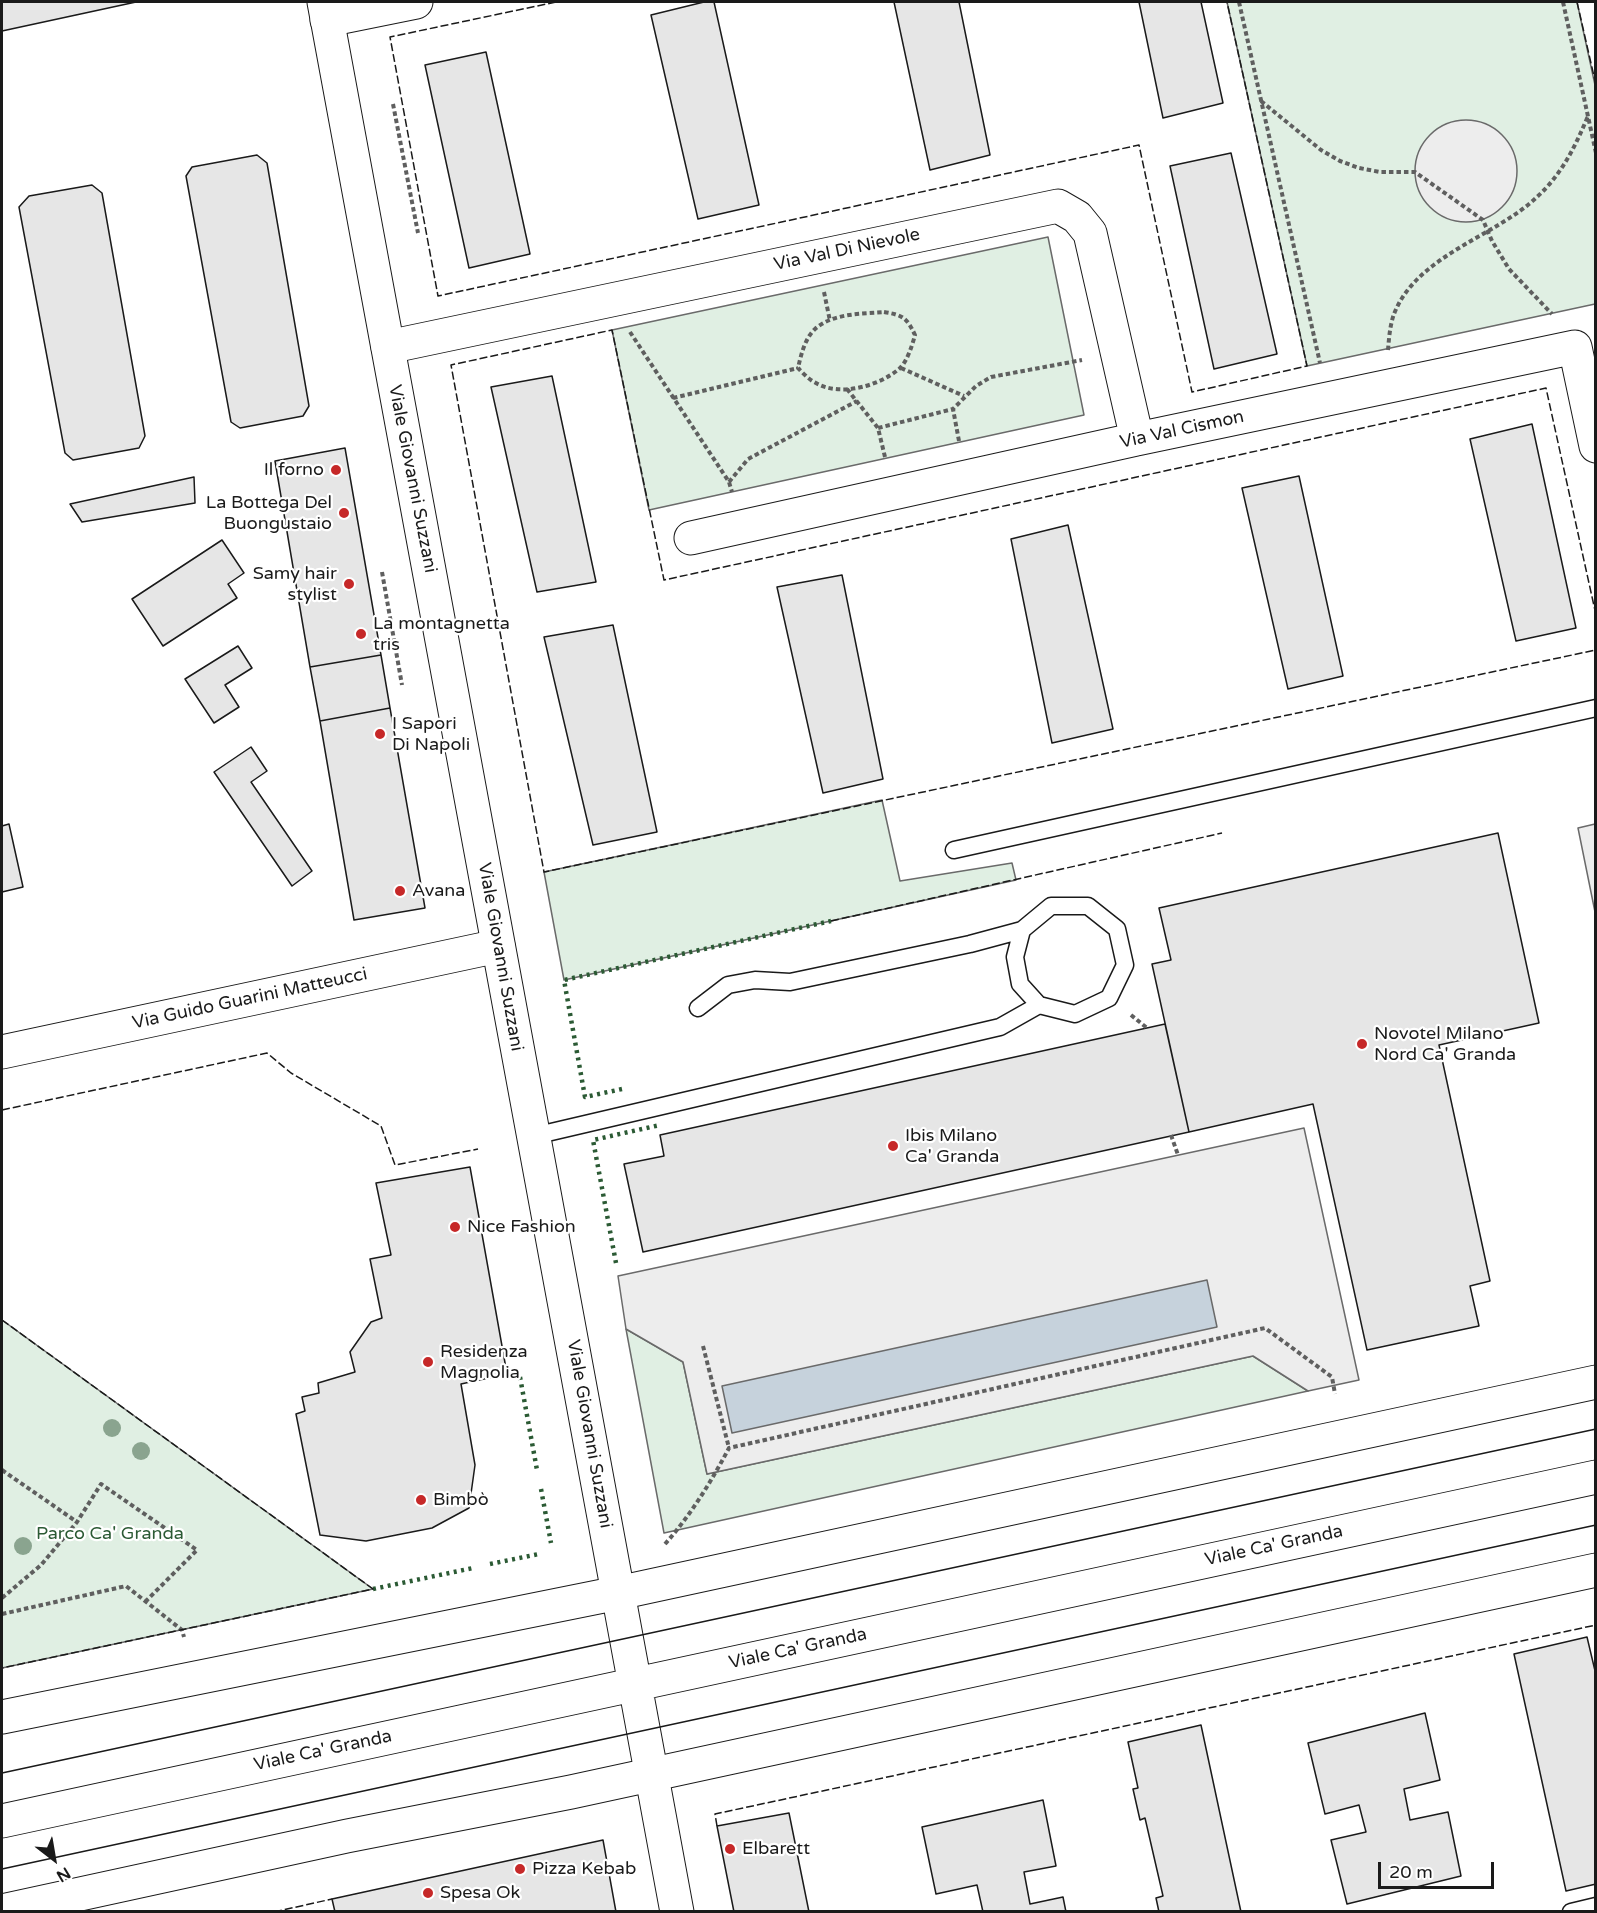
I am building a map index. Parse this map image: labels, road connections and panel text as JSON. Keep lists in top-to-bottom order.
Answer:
{
  "streets": {
    "street": [
      "Via Val Di Nievole",
      "Via Val Cismon",
      "Viale Giovanni Suzzani",
      "Via Guido Guarini Matteucci",
      "Viale Ca' Granda"
    ]
  },
  "crossings": [
    ["Via Val Di Nievole", "Via Val Cismon"],
    ["Via Val Di Nievole", "Viale Giovanni Suzzani"],
    ["Viale Giovanni Suzzani", "Via Guido Guarini Matteucci"],
    ["Viale Giovanni Suzzani", "Viale Ca' Granda"]
  ],
  "parks": ["Parco Ca' Granda"],
  "places": [
    "Il forno",
    "La Bottega Del Buongustaio",
    "Samy hair stylist",
    "La montagnetta tris",
    "I Sapori Di Napoli",
    "Avana",
    "Novotel Milano Nord Ca' Granda",
    "Ibis Milano Ca' Granda",
    "Nice Fashion",
    "Residenza Magnolia",
    "Bimbò",
    "Elbarett",
    "Pizza Kebab",
    "Spesa Ok"
  ],
  "scale_bar": "20 m",
  "north": "bottom right"
}
